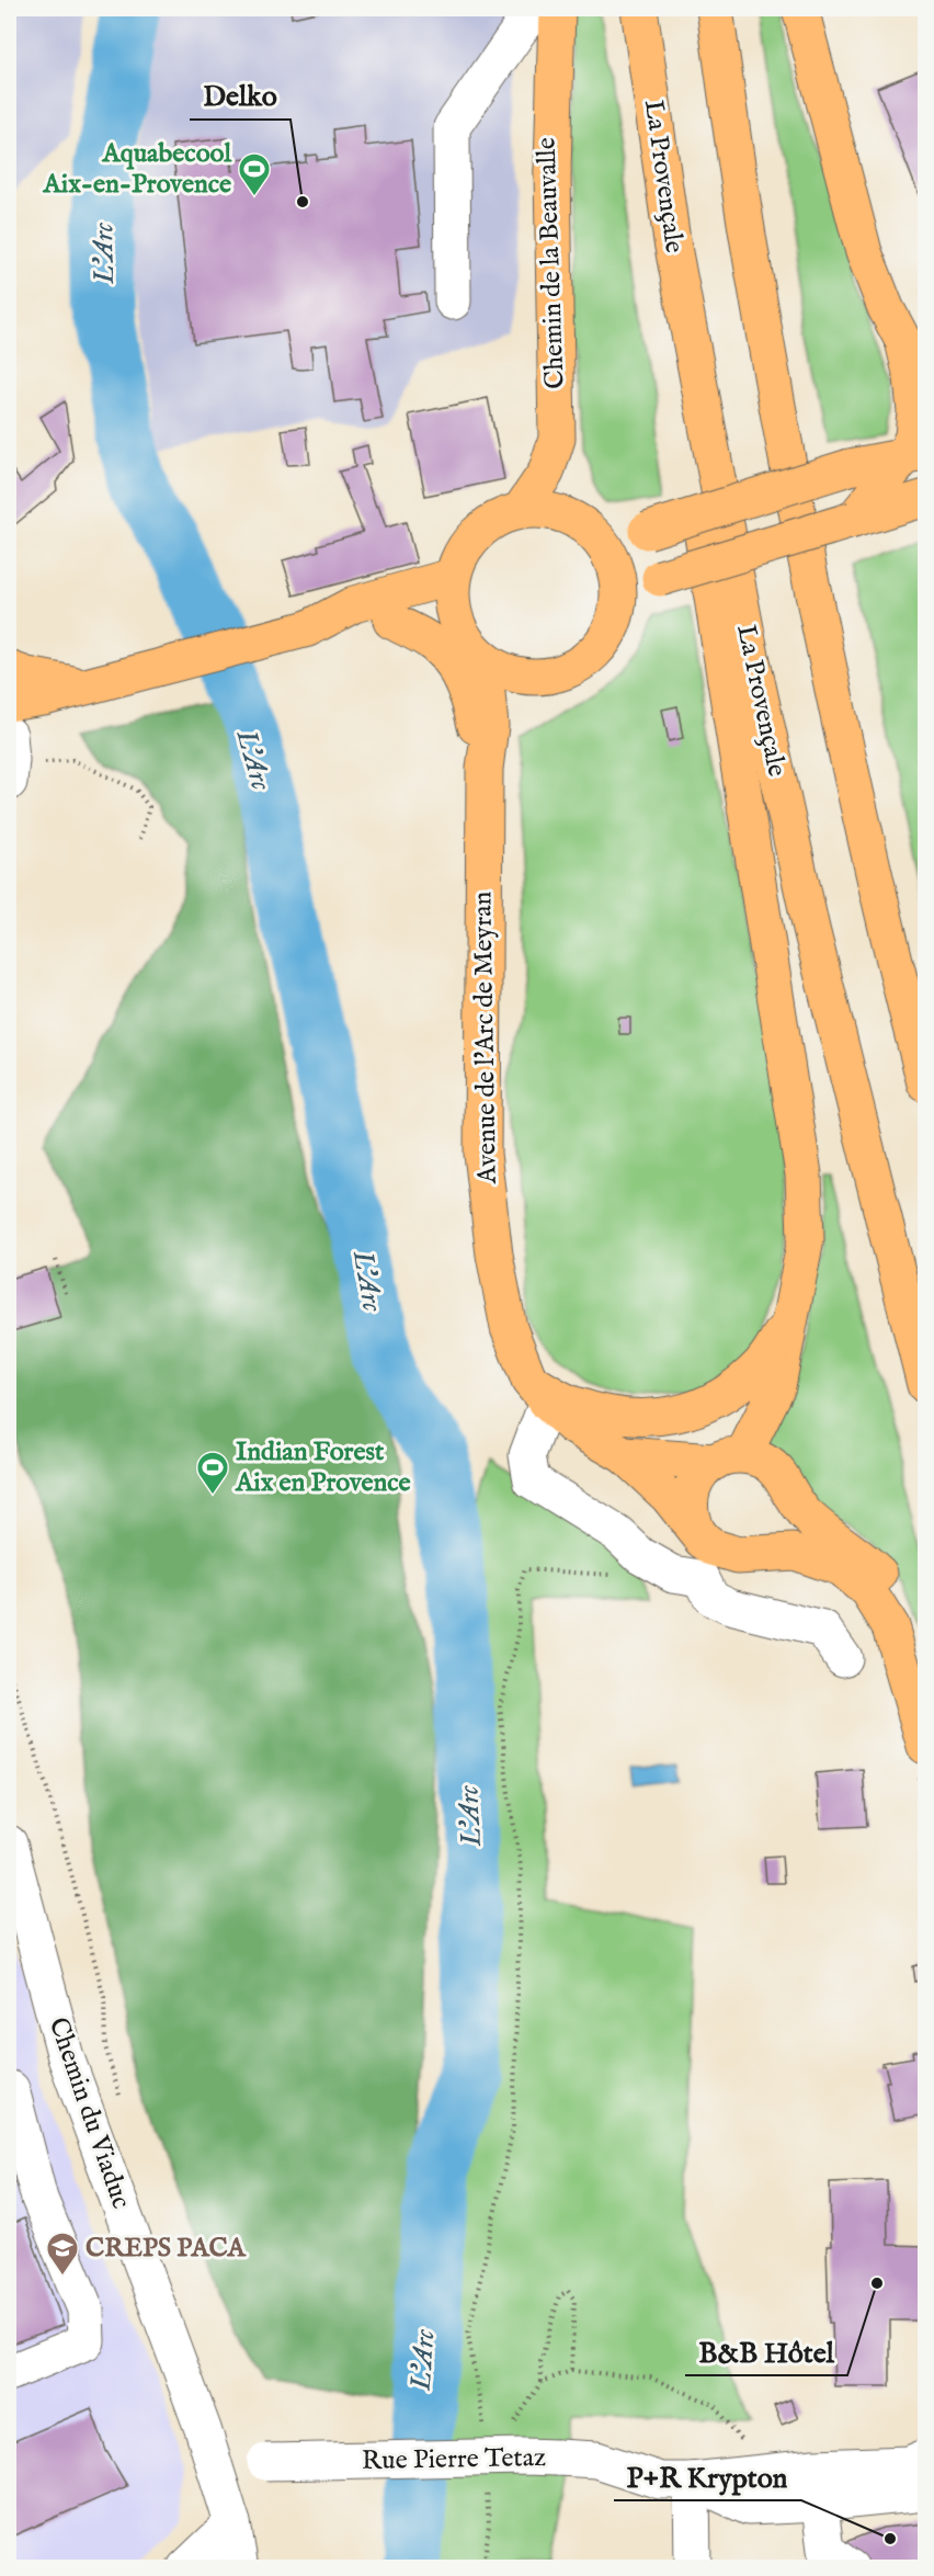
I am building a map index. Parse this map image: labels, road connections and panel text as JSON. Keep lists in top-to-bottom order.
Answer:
{
  "streets": {
    "main road": ["La Provençale", "Chemin de la Beauvalle", "Avenue de l'Arc de Meyran"],
    "street": ["Chemin du Viaduc", "Rue Pierre Tetaz"]
  },
  "crossings": [
    ["Chemin de la Beauvalle", "Avenue de l'Arc de Meyran"],
    ["Chemin du Viaduc", "Rue Pierre Tetaz"]
  ],
  "water": ["L'Arc"],
  "places": {
    "sports": ["Aquabecool Aix-en-Provence", "Indian Forest Aix en Provence"],
    "other": ["Delko", "B&B Hôtel", "P+R Krypton"],
    "school or university": ["CREPS PACA"]
  }
}
